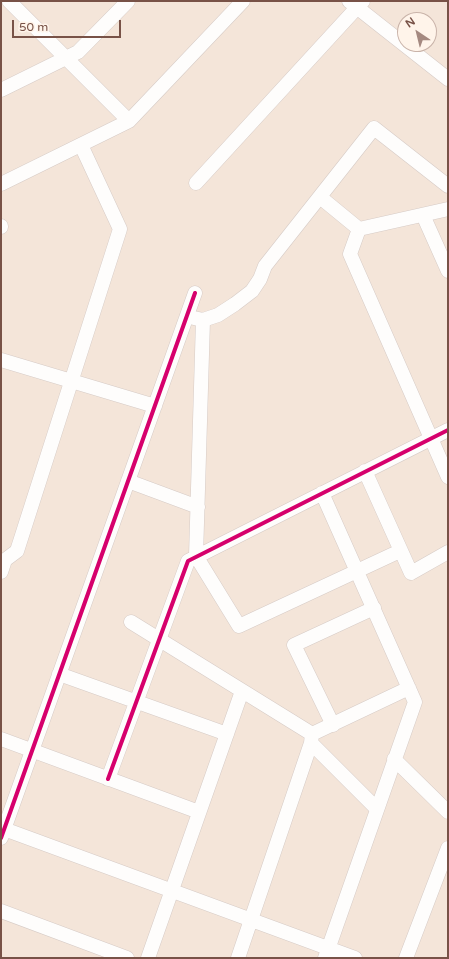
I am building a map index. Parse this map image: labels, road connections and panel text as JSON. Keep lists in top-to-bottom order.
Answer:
{
  "scale_bar": "50 m",
  "north": "top left"
}
